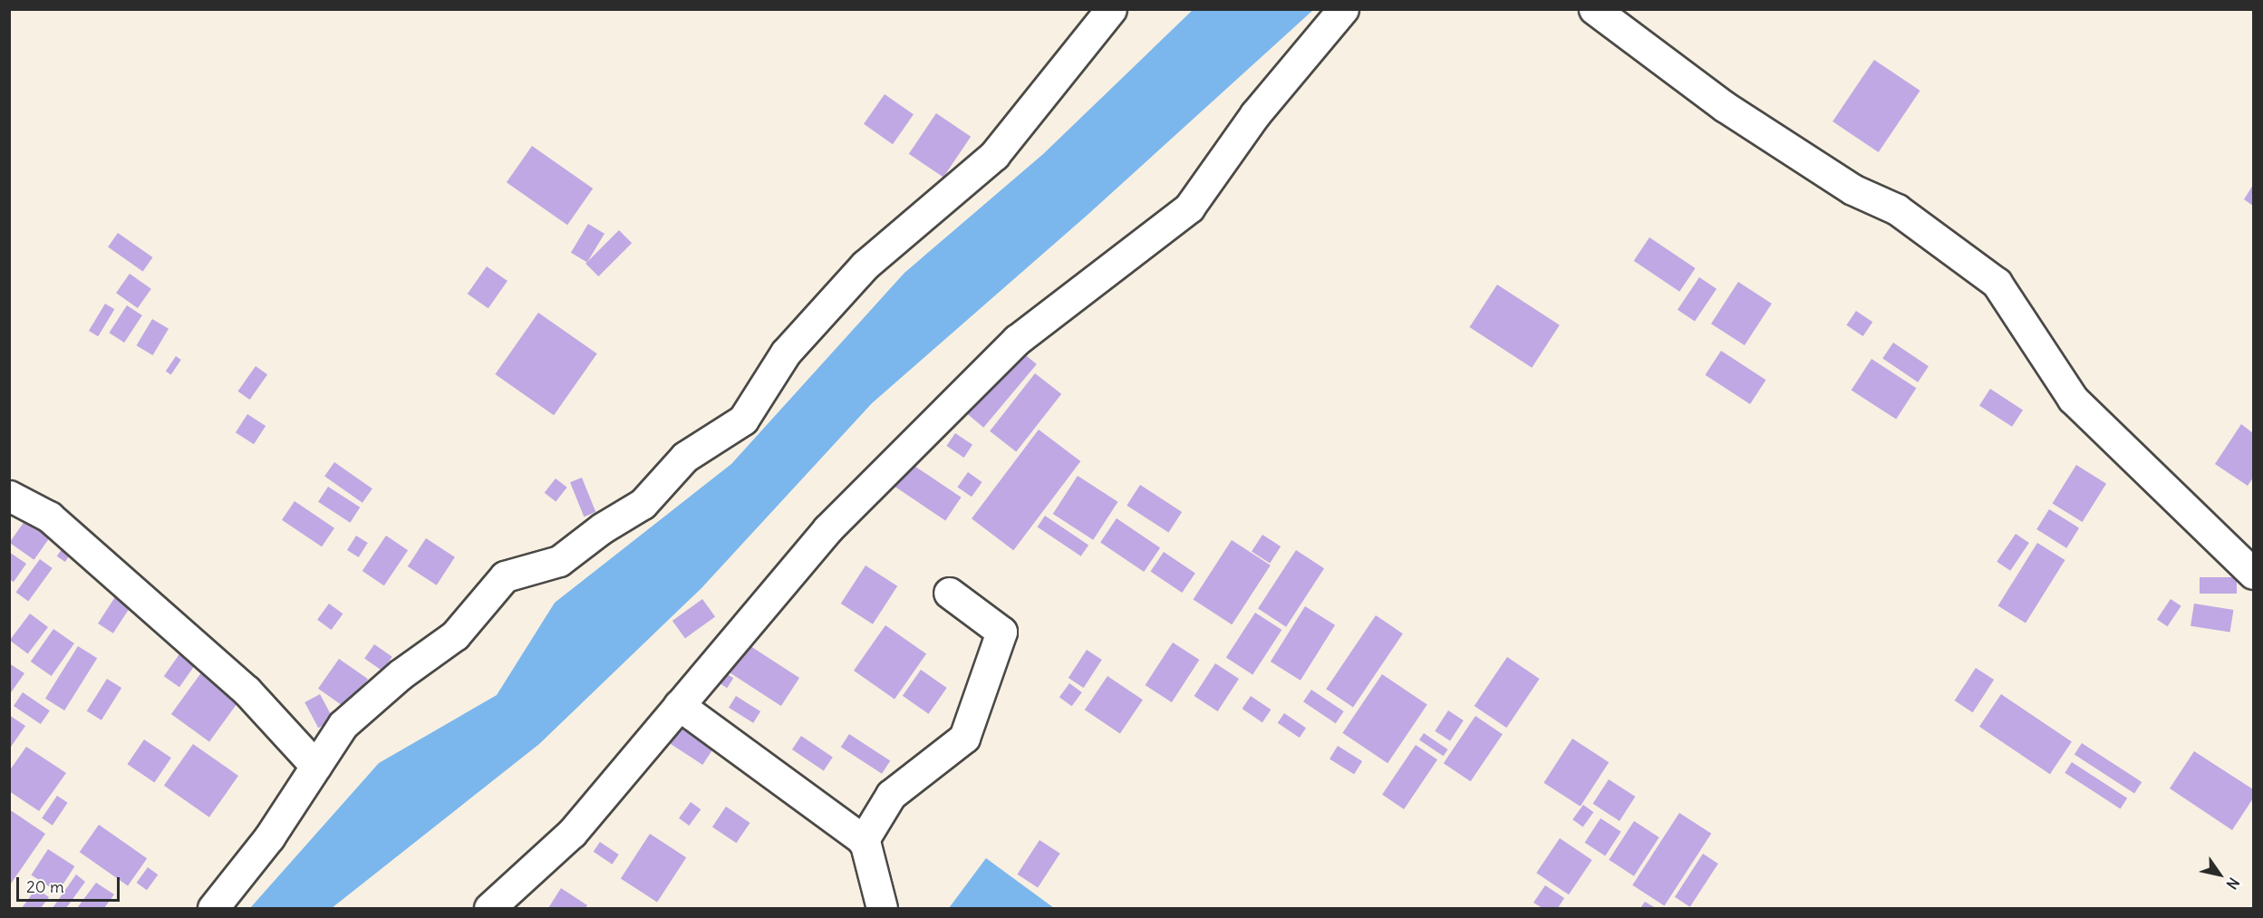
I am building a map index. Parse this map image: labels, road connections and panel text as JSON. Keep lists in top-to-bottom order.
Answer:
{
  "scale_bar": "20 m",
  "north": "bottom right"
}
